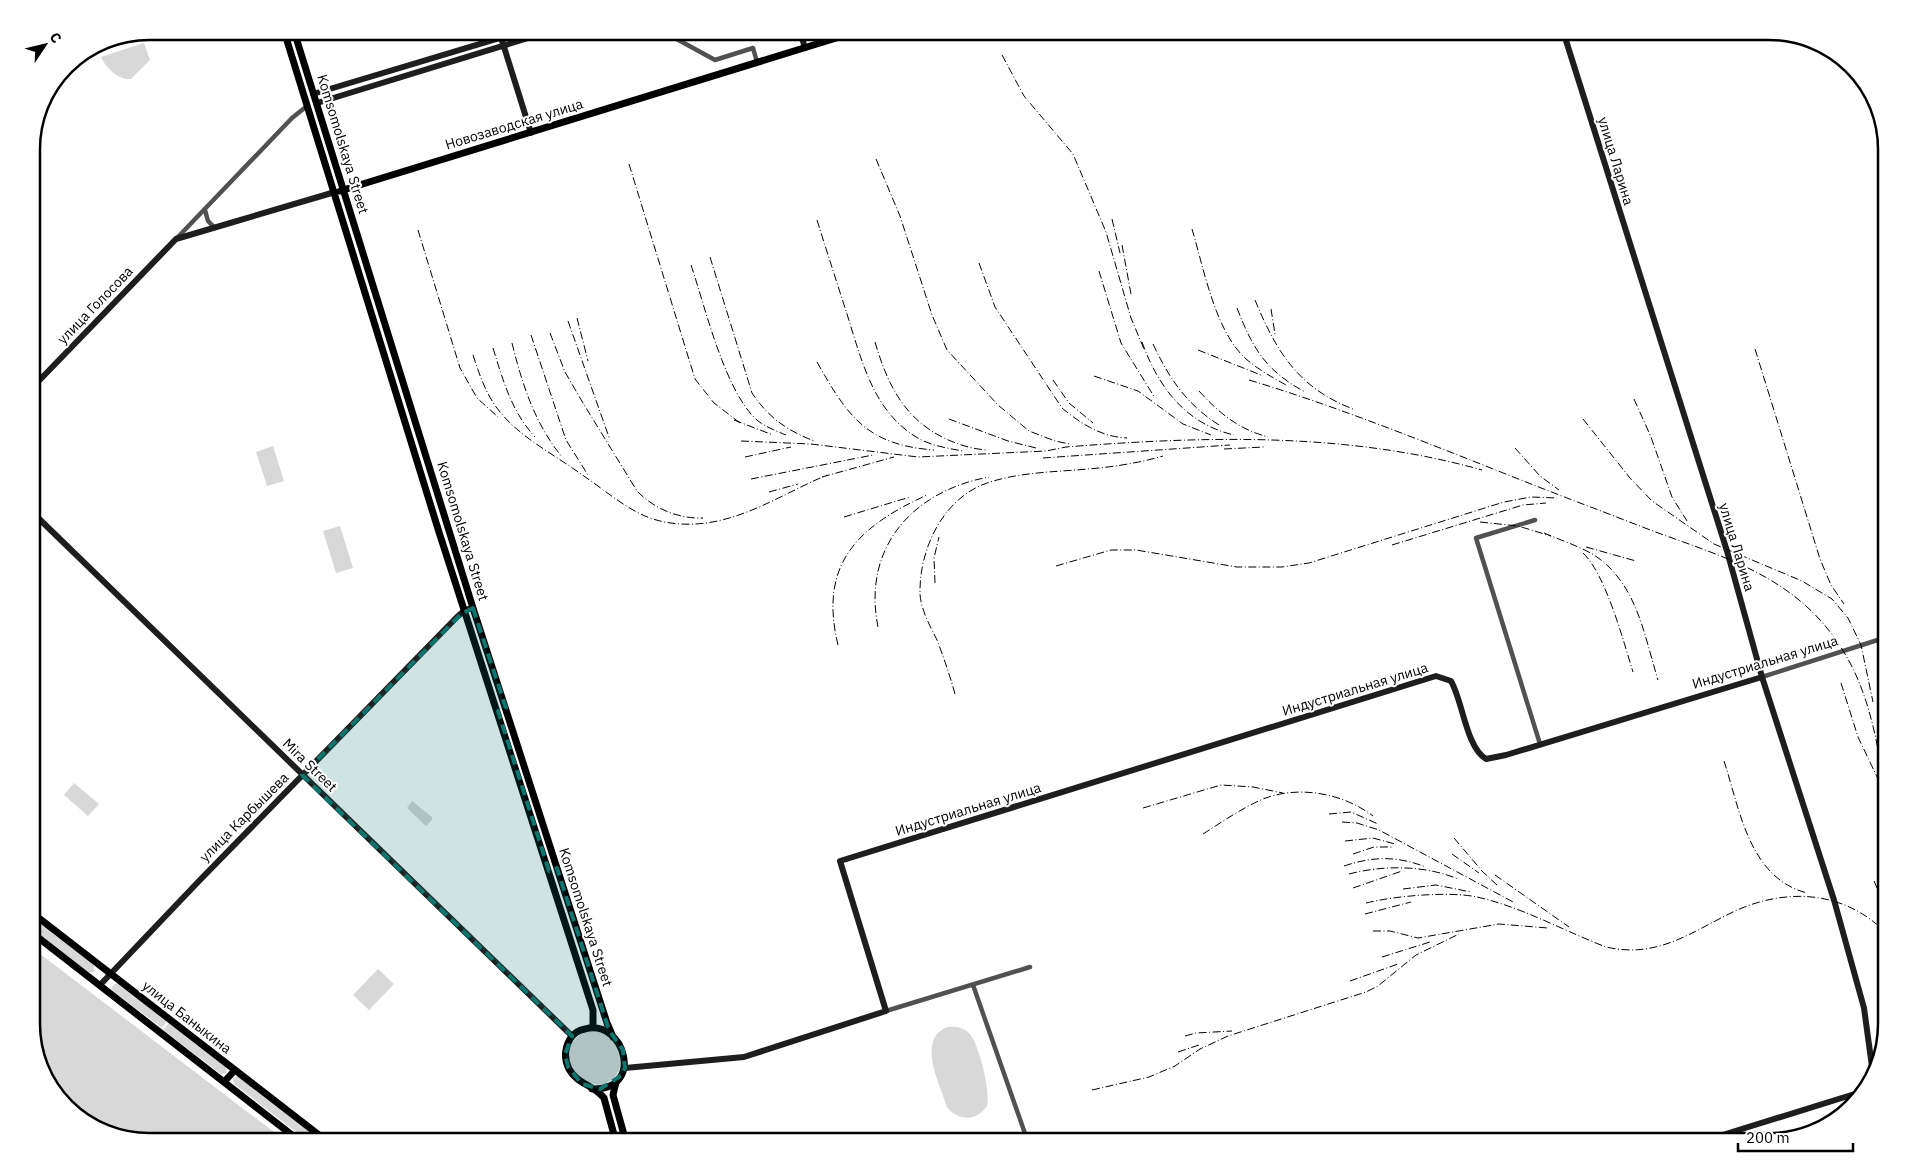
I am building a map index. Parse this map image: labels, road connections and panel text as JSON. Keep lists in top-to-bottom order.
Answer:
{
  "streets": {
    "main road": ["Новозаводская улица", "Komsomolskaya Street", "улица Баныкина"],
    "street": [
      "улица Ларина",
      "улица Голосова",
      "Индустриальная улица",
      "Mira Street",
      "улица Карбышева"
    ]
  },
  "crossings": [
    ["Новозаводская улица", "Komsomolskaya Street"],
    ["Новозаводская улица", "улица Голосова"],
    ["Komsomolskaya Street", "Mira Street"],
    ["Komsomolskaya Street", "улица Карбышева"],
    ["улица Ларина", "Индустриальная улица"],
    ["Mira Street", "улица Карбышева"],
    ["улица Карбышева", "улица Баныкина"]
  ],
  "scale_bar": "200 m",
  "north": "top right"
}
